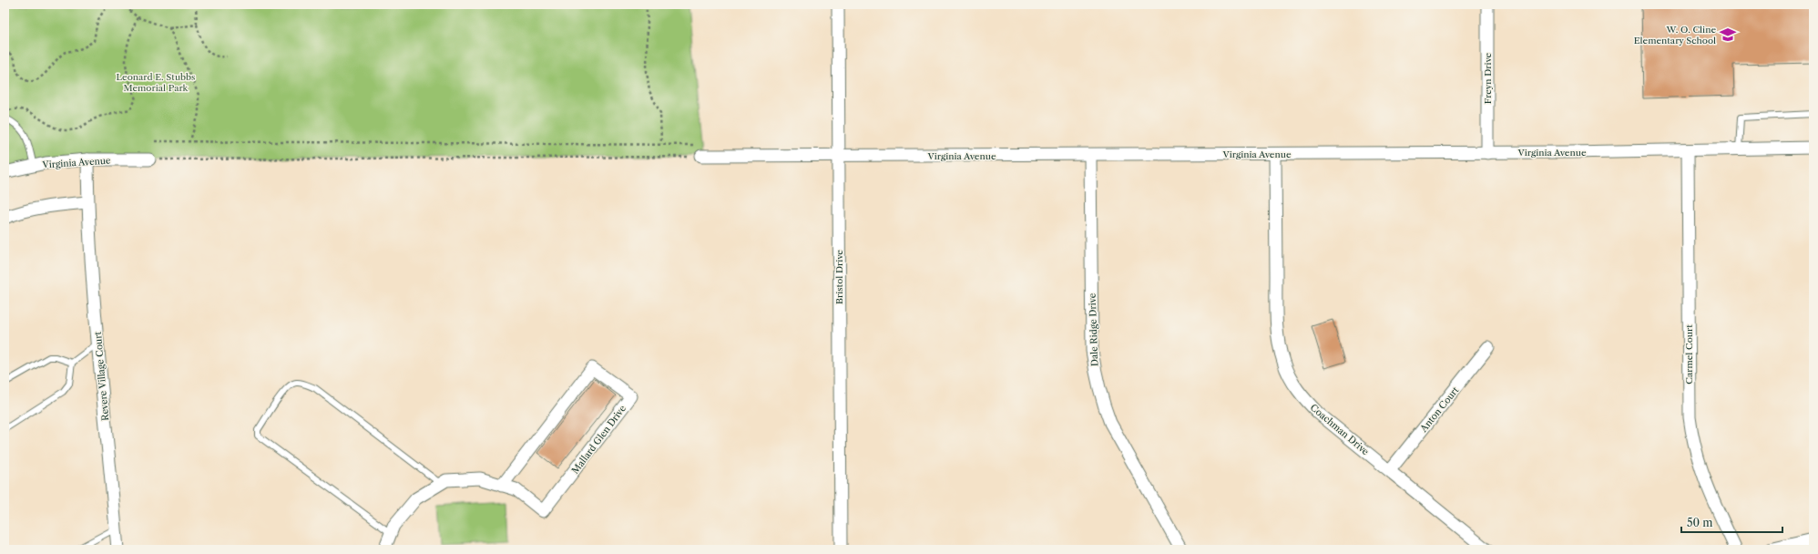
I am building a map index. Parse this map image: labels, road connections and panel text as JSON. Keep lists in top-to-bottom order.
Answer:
{
  "streets": {
    "street": [
      "Freyn Drive",
      "Virginia Avenue",
      "Bristol Drive",
      "Dale Ridge Drive",
      "Carmel Court",
      "Revere Village Court",
      "Anton Court",
      "Coachman Drive",
      "Mallard Glen Drive"
    ]
  },
  "crossings": [
    ["Freyn Drive", "Virginia Avenue"],
    ["Virginia Avenue", "Bristol Drive"],
    ["Virginia Avenue", "Dale Ridge Drive"],
    ["Virginia Avenue", "Carmel Court"],
    ["Virginia Avenue", "Revere Village Court"],
    ["Virginia Avenue", "Coachman Drive"],
    ["Anton Court", "Coachman Drive"]
  ],
  "parks": ["Leonard E. Stubbs Memorial Park"],
  "places": {
    "school or university": ["W. O. Cline Elementary School"]
  },
  "scale_bar": "50 m"
}
